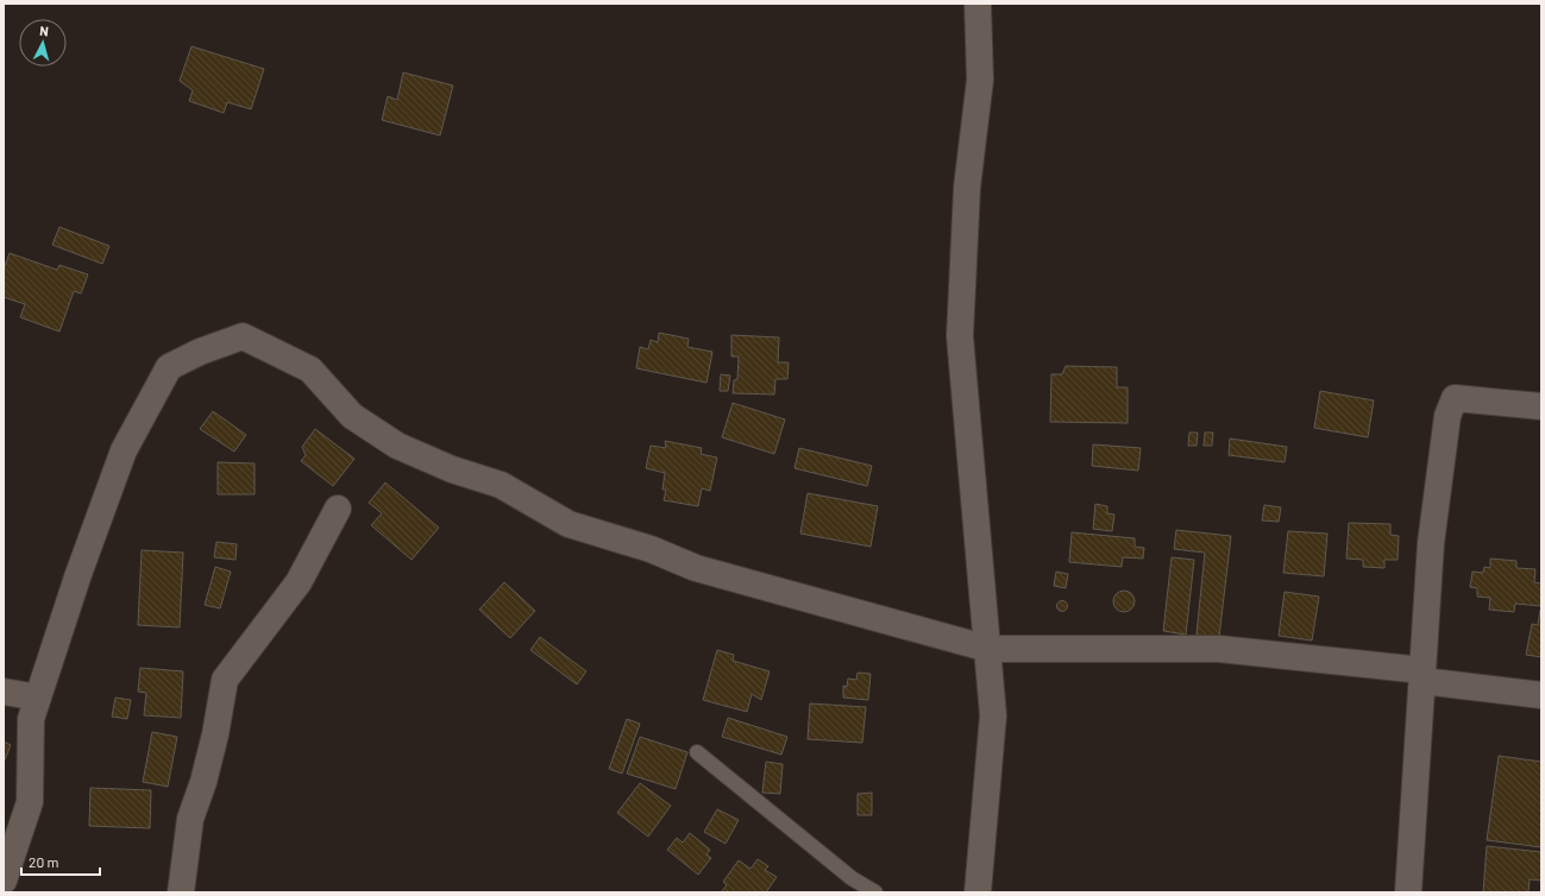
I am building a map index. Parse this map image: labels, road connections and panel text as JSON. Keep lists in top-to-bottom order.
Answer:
{
  "scale_bar": "20 m",
  "north": "top"
}
